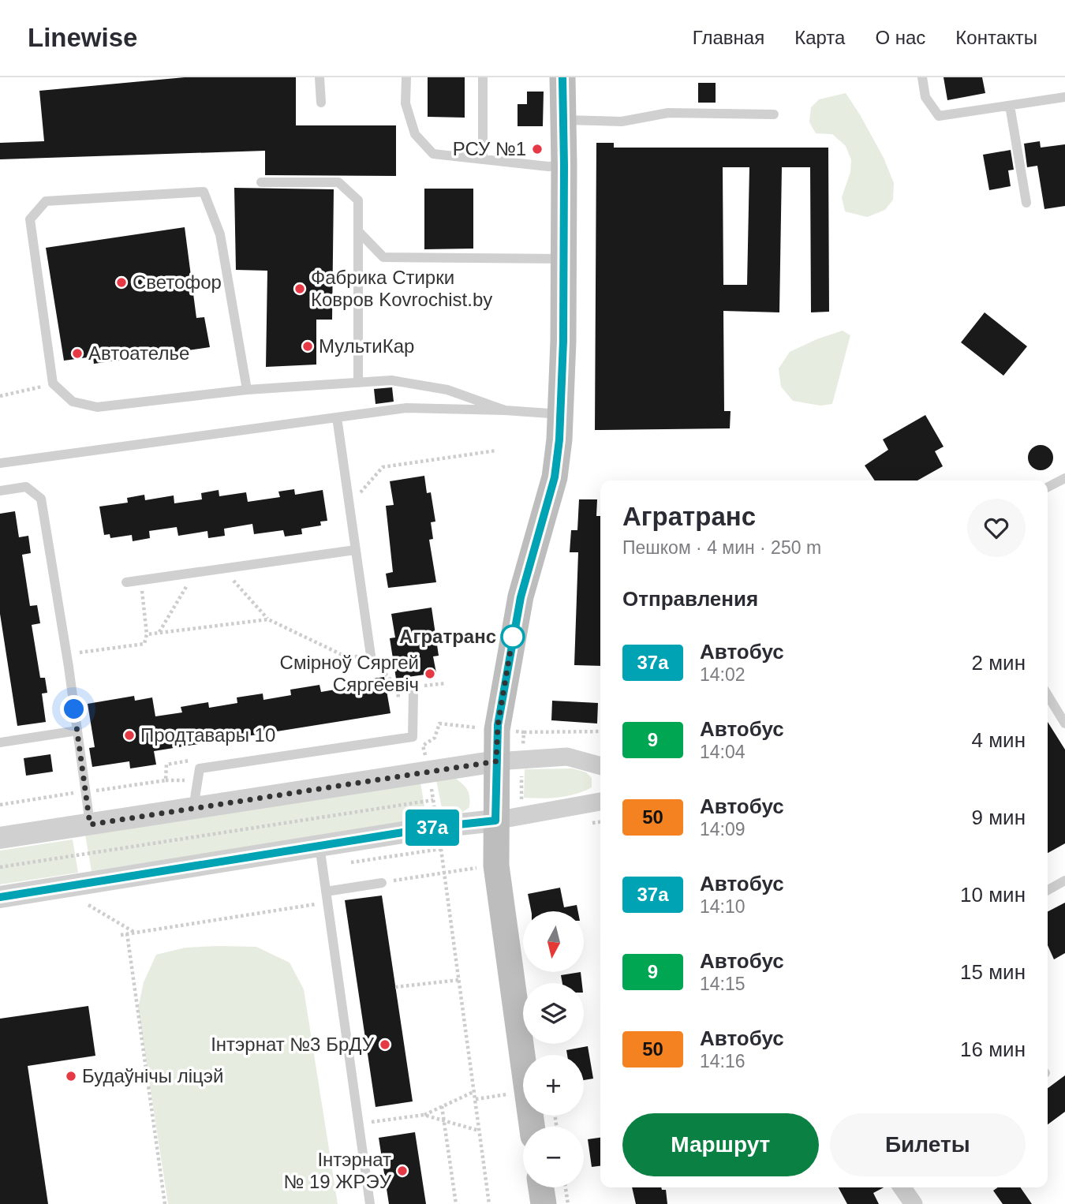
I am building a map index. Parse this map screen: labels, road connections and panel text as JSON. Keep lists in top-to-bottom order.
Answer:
{
  "places": [
    "РСУ №1",
    "Светофор",
    "Фабрика Стирки Ковров Kovrochist.by",
    "МультиКар",
    "Автоателье",
    "Агратранс",
    "Смірноў Сяргей Сяргеевіч",
    "Продтавары 10",
    "Інтэрнат №3 БрДУ",
    "Будаўнічы ліцэй",
    "Інтэрнат № 19 ЖРЭУ"
  ],
  "lines": ["bus line 37а"],
  "north": "bottom",
  "page": {
    "header": "Linewise",
    "nav": [
      "Главная",
      "Карта",
      "О нас",
      "Контакты"
    ],
    "on_map": "37а",
    "heading": [
      ["Агратранс", "Пешком · 4 мин · 250 m"],
      "Отправления"
    ],
    "list": [
      {
        "mark": "37а",
        "name": "Автобус",
        "note": "14:02",
        "value": "2 мин"
      },
      {
        "mark": "9",
        "name": "Автобус",
        "note": "14:04",
        "value": "4 мин"
      },
      {
        "mark": "50",
        "name": "Автобус",
        "note": "14:09",
        "value": "9 мин"
      },
      {
        "mark": "37а",
        "name": "Автобус",
        "note": "14:10",
        "value": "10 мин"
      },
      {
        "mark": "9",
        "name": "Автобус",
        "note": "14:15",
        "value": "15 мин"
      },
      {
        "mark": "50",
        "name": "Автобус",
        "note": "14:16",
        "value": "16 мин"
      }
    ],
    "map_buttons": ["+", "−"],
    "buttons": ["Маршрут", "Билеты"]
  }
}
